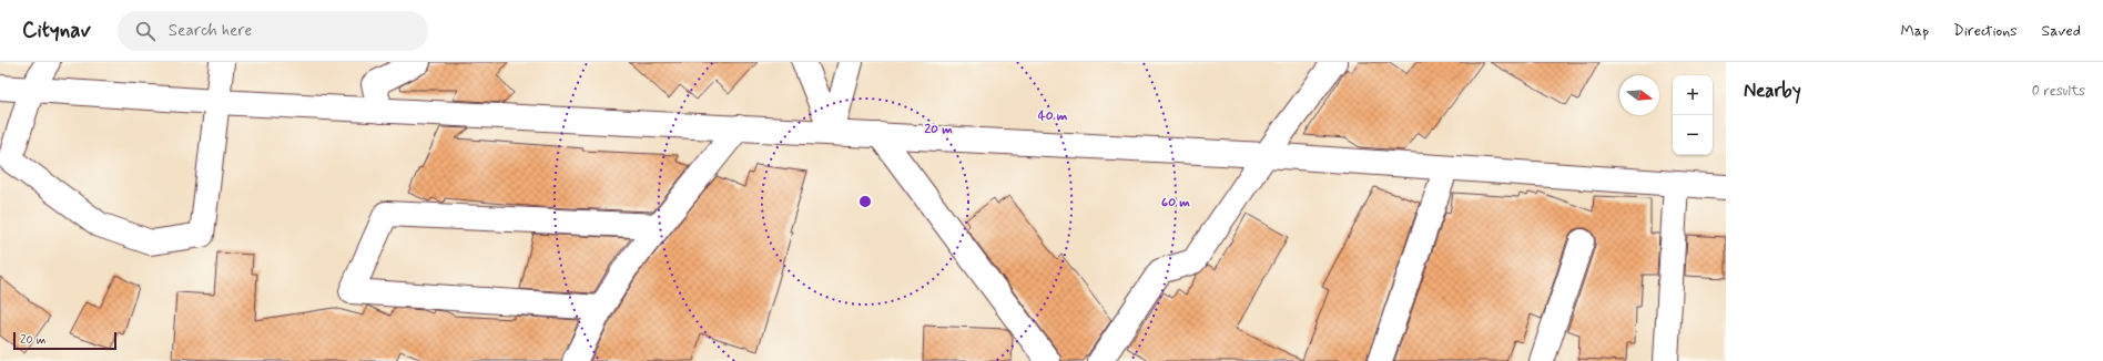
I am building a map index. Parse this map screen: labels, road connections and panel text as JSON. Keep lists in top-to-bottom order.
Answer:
{
  "scale_bar": "20 m",
  "north": "right",
  "page": {
    "header": "Citynav",
    "search": "Search here",
    "nav": ["Map", "Directions", "Saved"],
    "heading": ["Nearby", "0 results"],
    "map_buttons": ["+", "−"],
    "scale": "20 m"
  },
  "rings": ["40 m", "20 m", "60 m"]
}
